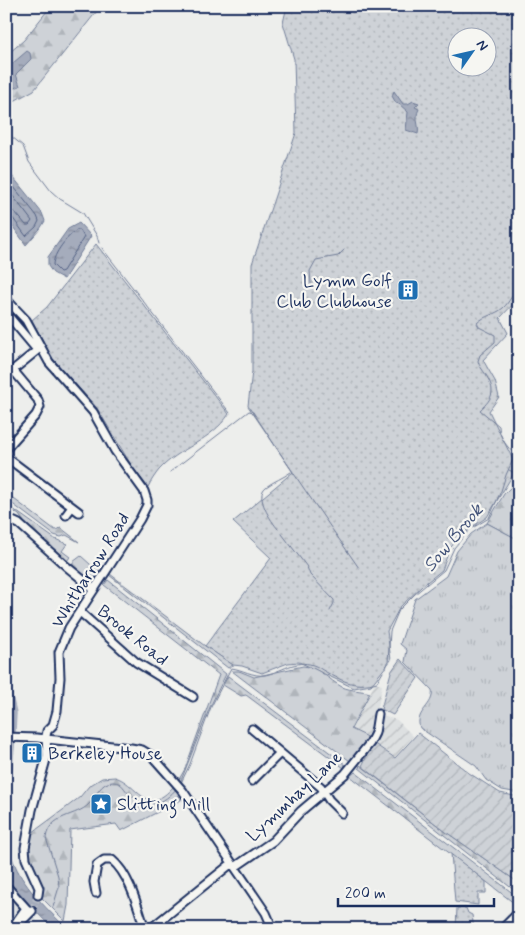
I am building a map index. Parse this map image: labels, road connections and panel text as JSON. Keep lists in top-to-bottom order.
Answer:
{
  "streets": {
    "street": ["Whitbarrow Road", "Brook Road", "Lymmhay Lane"]
  },
  "crossings": [
    ["Whitbarrow Road", "Brook Road"]
  ],
  "water": ["Sow Brook"],
  "places": {
    "building": ["Lymm Golf Club Clubhouse", "Berkeley House"],
    "place": ["Slitting Mill"]
  },
  "scale_bar": "200 m",
  "north": "top right"
}
